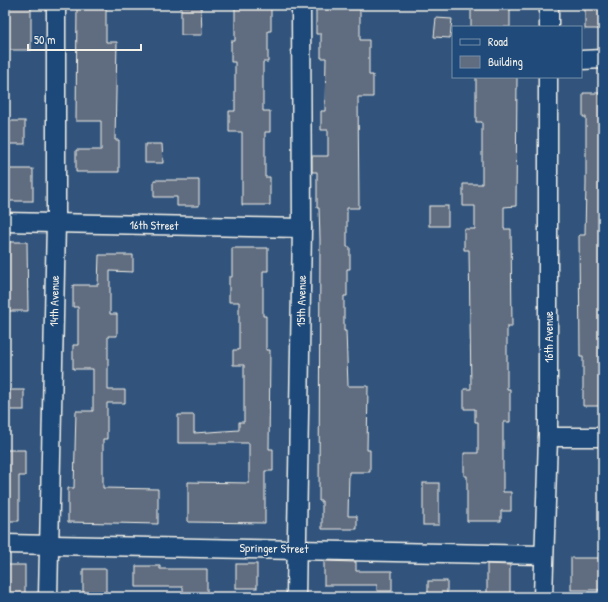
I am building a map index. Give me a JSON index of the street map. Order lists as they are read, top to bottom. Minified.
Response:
{"streets":{"street":["16th Street","14th Avenue","15th Avenue","16th Avenue","Springer Street"]},"crossings":[["16th Street","14th Avenue"],["16th Street","15th Avenue"],["14th Avenue","Springer Street"],["15th Avenue","Springer Street"],["16th Avenue","Springer Street"]],"legend":["Road","Building"],"scale_bar":"50 m"}
